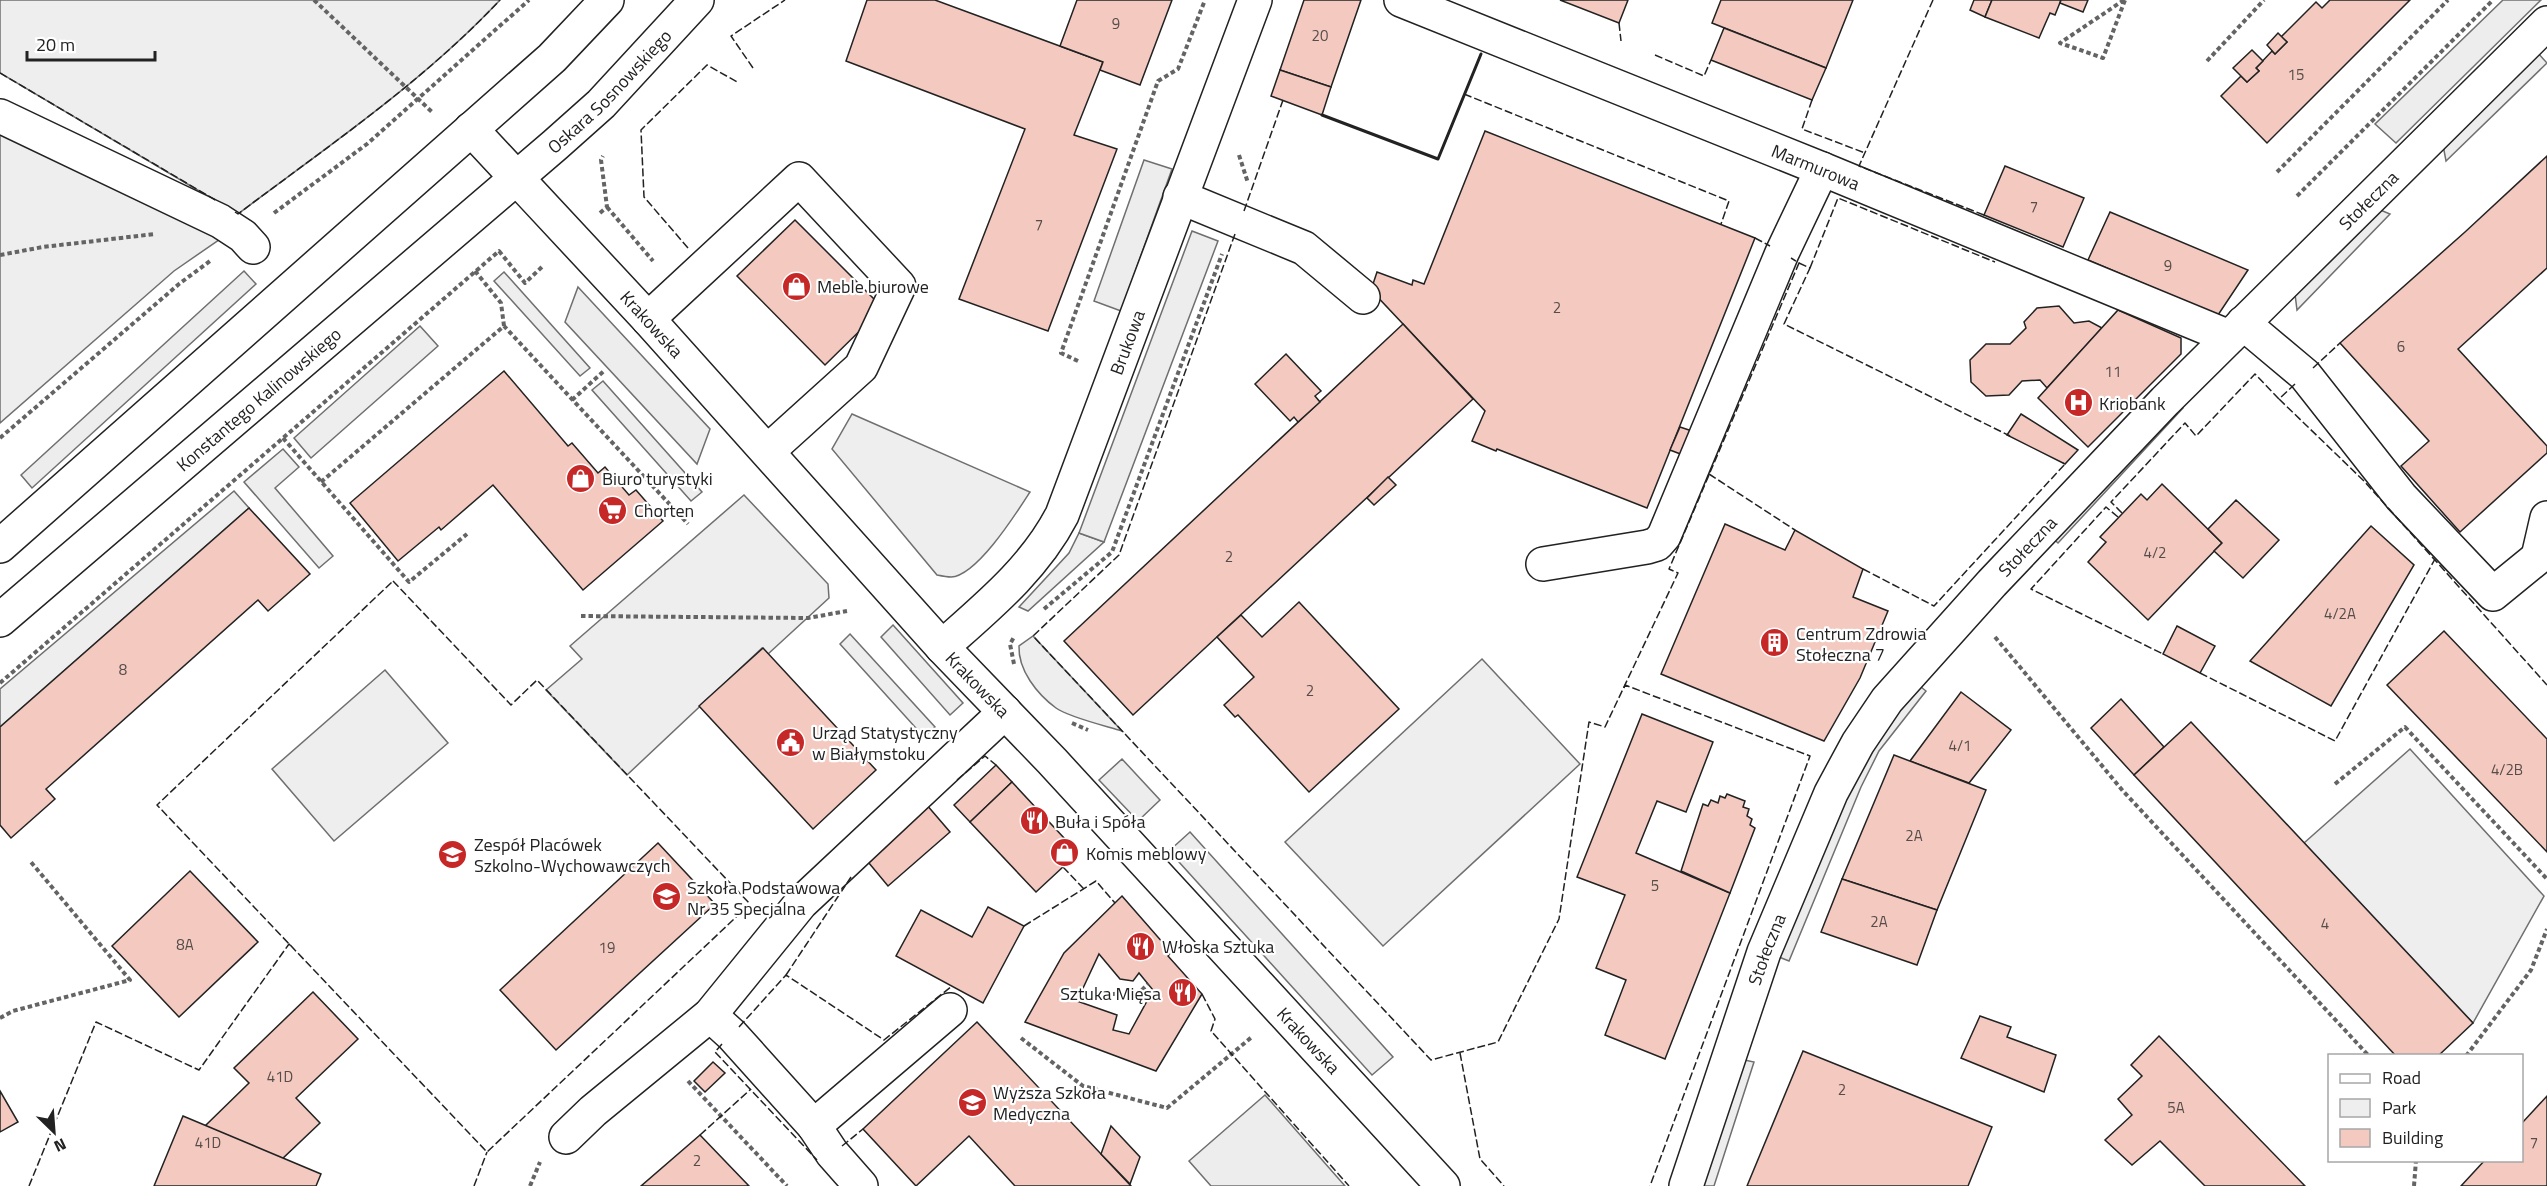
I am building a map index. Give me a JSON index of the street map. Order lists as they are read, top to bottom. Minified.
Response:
{"streets":{"street":["Oskara Sosnowskiego","Marmurowa","Stołeczna","Krakowska","Brukowa","Konstantego Kalinowskiego"]},"crossings":[["Oskara Sosnowskiego","Krakowska"],["Oskara Sosnowskiego","Konstantego Kalinowskiego"],["Marmurowa","Stołeczna"],["Krakowska","Brukowa"],["Krakowska","Konstantego Kalinowskiego"]],"places":{"shop":["Meble biurowe","Biuro turystyki","Komis meblowy"],"hospital":["Kriobank"],"supermarket":["Chorten"],"building":["Centrum Zdrowia Stołeczna 7"],"public building":["Urząd Statystyczny w Białymstoku"],"restaurant":["Buła i Spóła","Włoska Sztuka","Sztuka Mięsa"],"school or university":["Zespół Placówek Szkolno-Wychowawczych","Szkoła Podstawowa Nr 35 Specjalna","Wyższa Szkoła Medyczna"]},"house_numbers":["9","20","15","7","7","9","2","6","11","4/2","2","4/2A","8","2","4/1","4/2B","2A","5","2A","4","8A","19","41D","2","5A","41D","7","2"],"legend":["Road","Park","Building"],"scale_bar":"20 m","north":"bottom right"}
